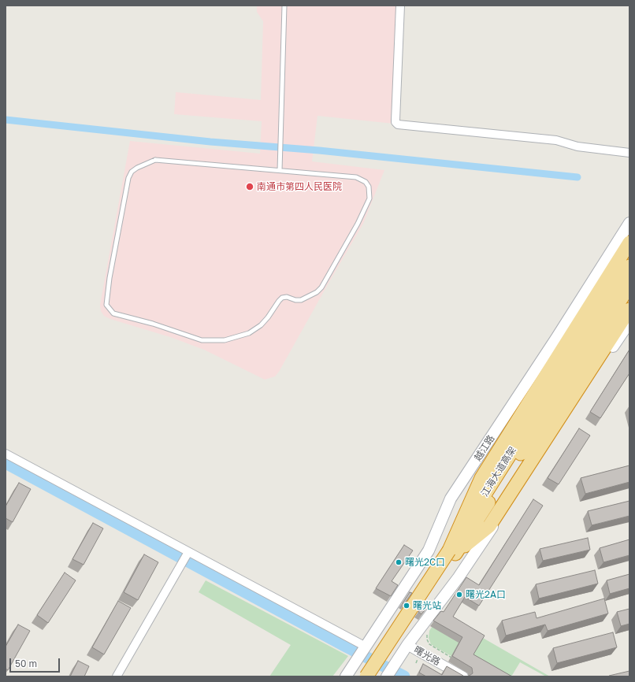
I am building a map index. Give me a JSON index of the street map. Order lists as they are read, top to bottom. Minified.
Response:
{"streets":{"highway":["江海大道高架"],"main road":["越江路"],"street":["曙光路"]},"places":["南通市第四人民医院","曙光2C口","曙光2A口","曙光站"],"scale_bar":"50 m"}
